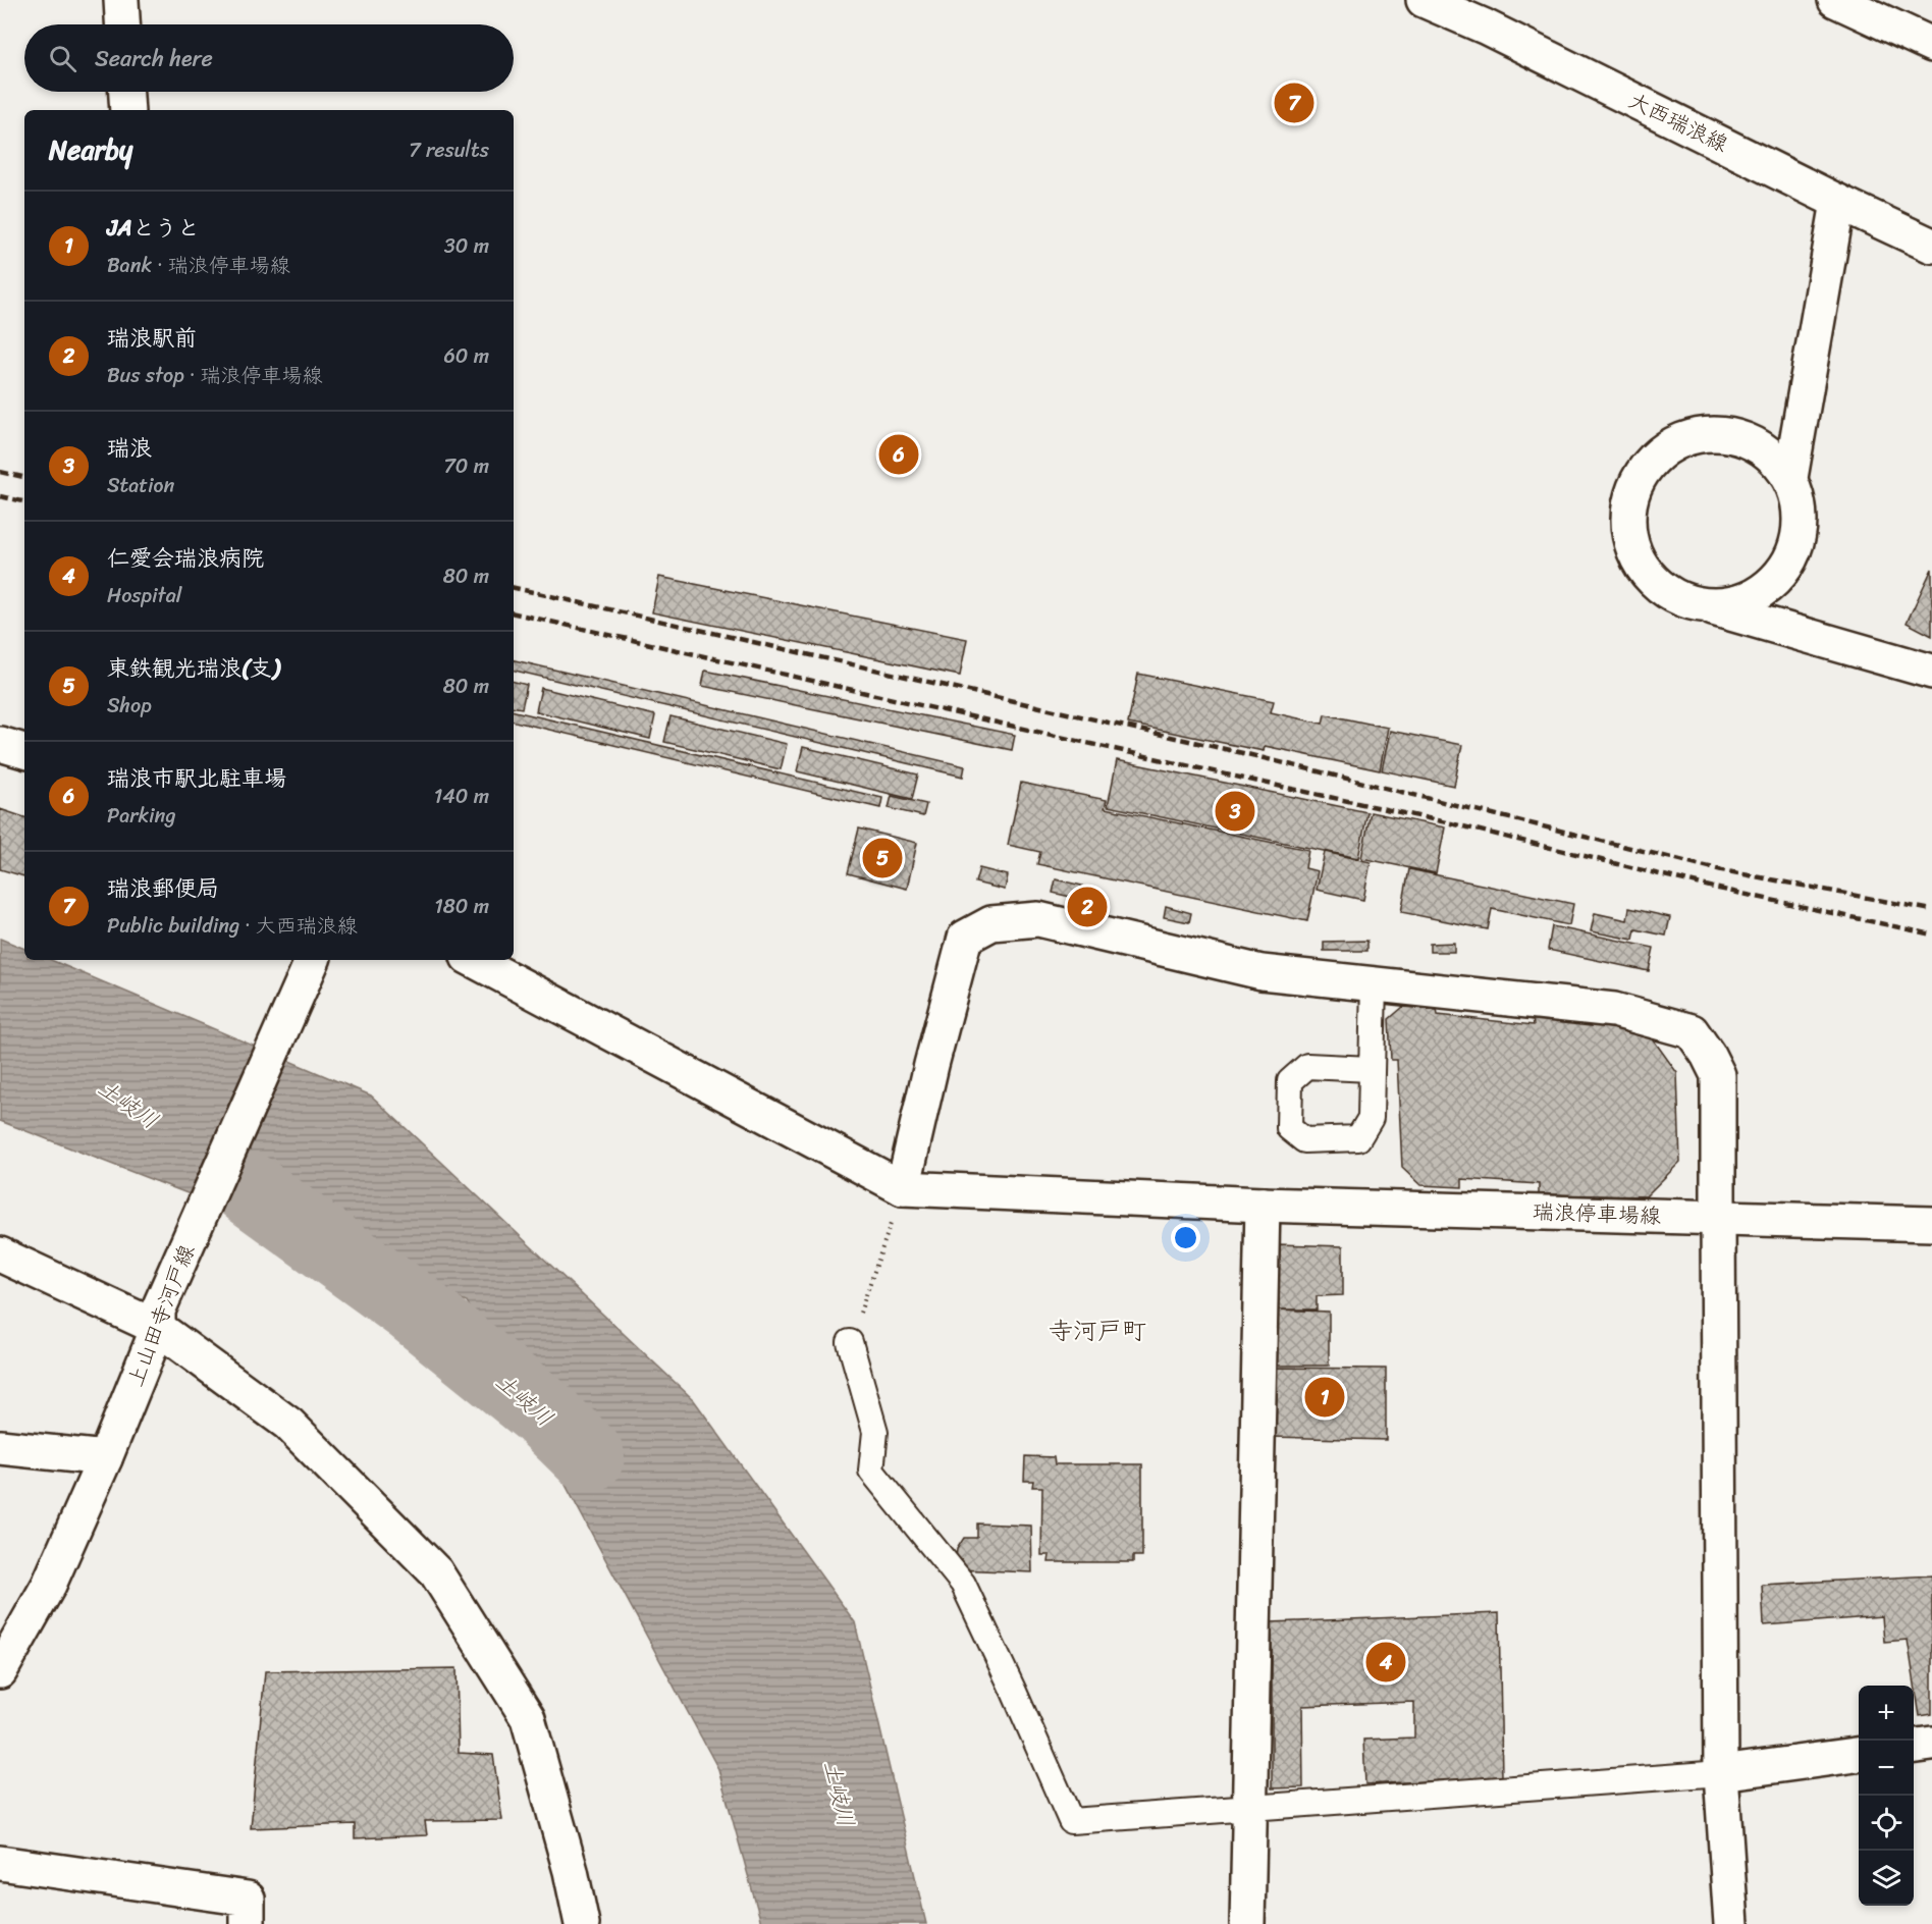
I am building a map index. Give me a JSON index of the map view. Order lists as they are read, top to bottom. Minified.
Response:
{"streets":{"street":["大西瑞浪線","瑞浪停車場線","上山田寺河戸線"]},"districts":["寺河戸町"],"water":["土岐川"],"page":{"search":"Search here","pins":["7","6","3","5","2","1","4"],"heading":["Nearby","7 results"],"list":[{"mark":"1","name":"JAとうと","note":"Bank · 瑞浪停車場線","value":"30 m"},{"mark":"2","name":"瑞浪駅前","note":"Bus stop · 瑞浪停車場線","value":"60 m"},{"mark":"3","name":"瑞浪","note":"Station","value":"70 m"},{"mark":"4","name":"仁愛会瑞浪病院","note":"Hospital","value":"80 m"},{"mark":"5","name":"東鉄観光瑞浪(支)","note":"Shop","value":"80 m"},{"mark":"6","name":"瑞浪市駅北駐車場","note":"Parking","value":"140 m"},{"mark":"7","name":"瑞浪郵便局","note":"Public building · 大西瑞浪線","value":"180 m"}],"map_buttons":["+","−"]}}
